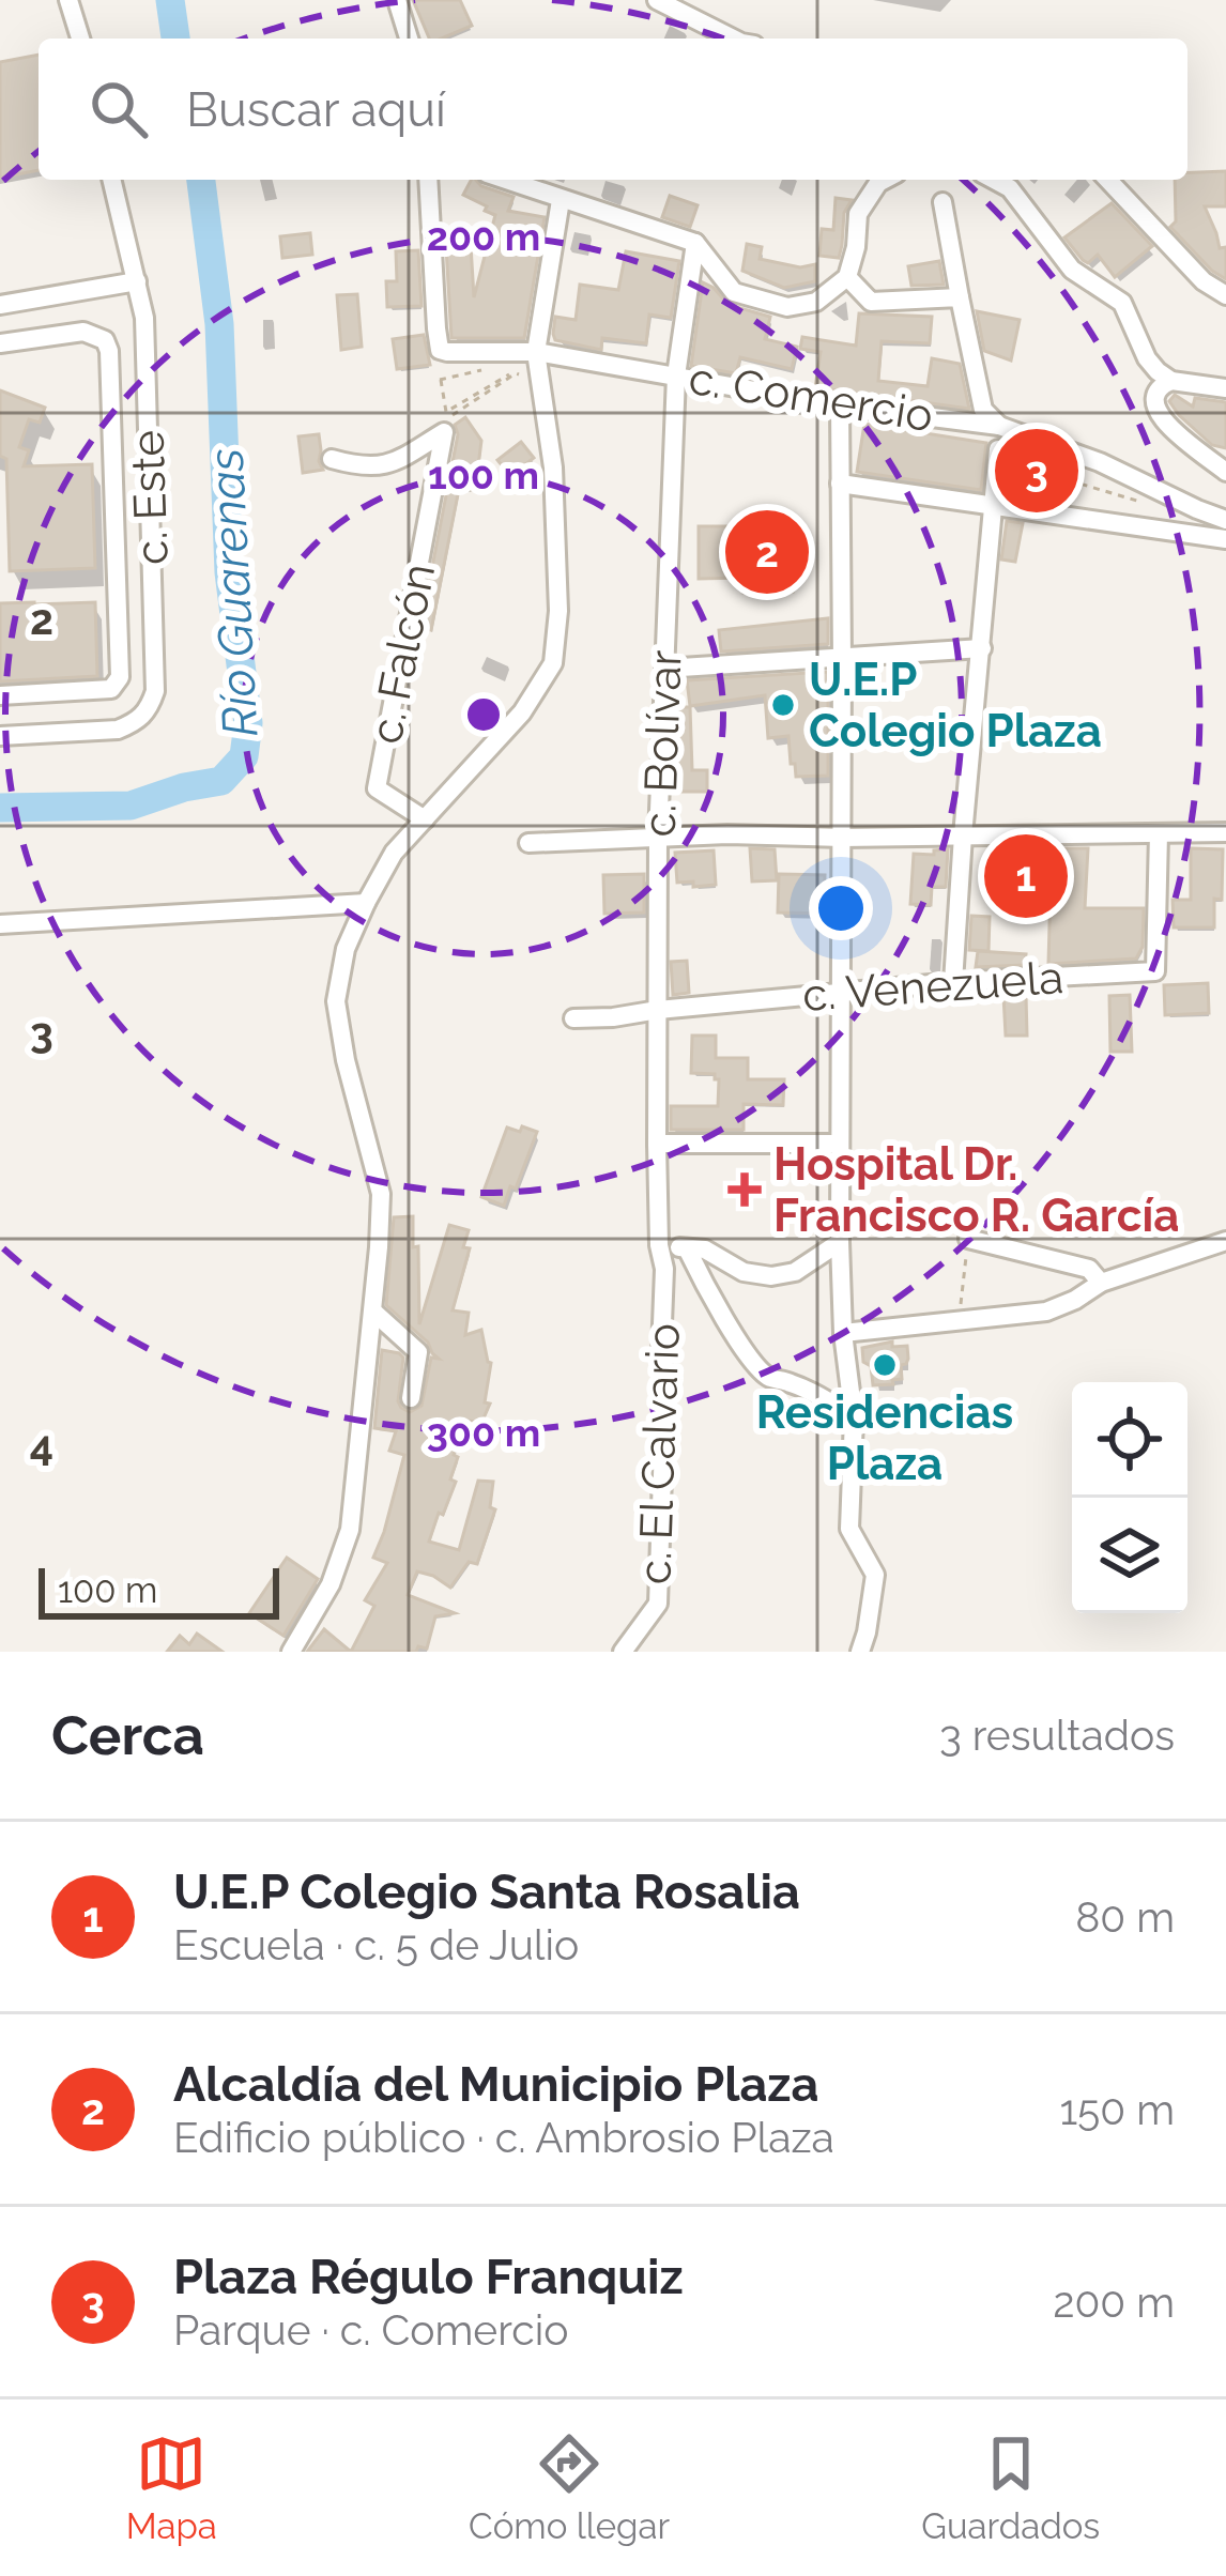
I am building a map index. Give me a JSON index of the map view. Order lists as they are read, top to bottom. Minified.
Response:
{"streets":{"street":["c. Comercio","c. Este","c. Falcón","c. Bolívar","c. Venezuela","c. El Calvario"]},"crossings":[["c. Comercio","c. Bolívar"],["c. Bolívar","c. Venezuela"],["c. Bolívar","c. El Calvario"]],"water":["Río Guarenas"],"places":{"other":["U.E.P Colegio Plaza","Residencias Plaza"],"health":["Hospital Dr. Francisco R. García"]},"scale_bar":"100 m","page":{"search":"Buscar aquí","pins":["3","2","1"],"scale":"100 m","heading":["Cerca","3 resultados"],"list":[{"mark":"1","name":"U.E.P Colegio Santa Rosalia","note":"Escuela · c. 5 de Julio","value":"80 m"},{"mark":"2","name":"Alcaldía del Municipio Plaza","note":"Edificio público · c. Ambrosio Plaza","value":"150 m"},{"mark":"3","name":"Plaza Régulo Franquiz","note":"Parque · c. Comercio","value":"200 m"}],"nav":["Mapa","Cómo llegar","Guardados"]},"grid":{"rows":["2","3","4"]},"rings":["200 m","100 m","300 m"]}
